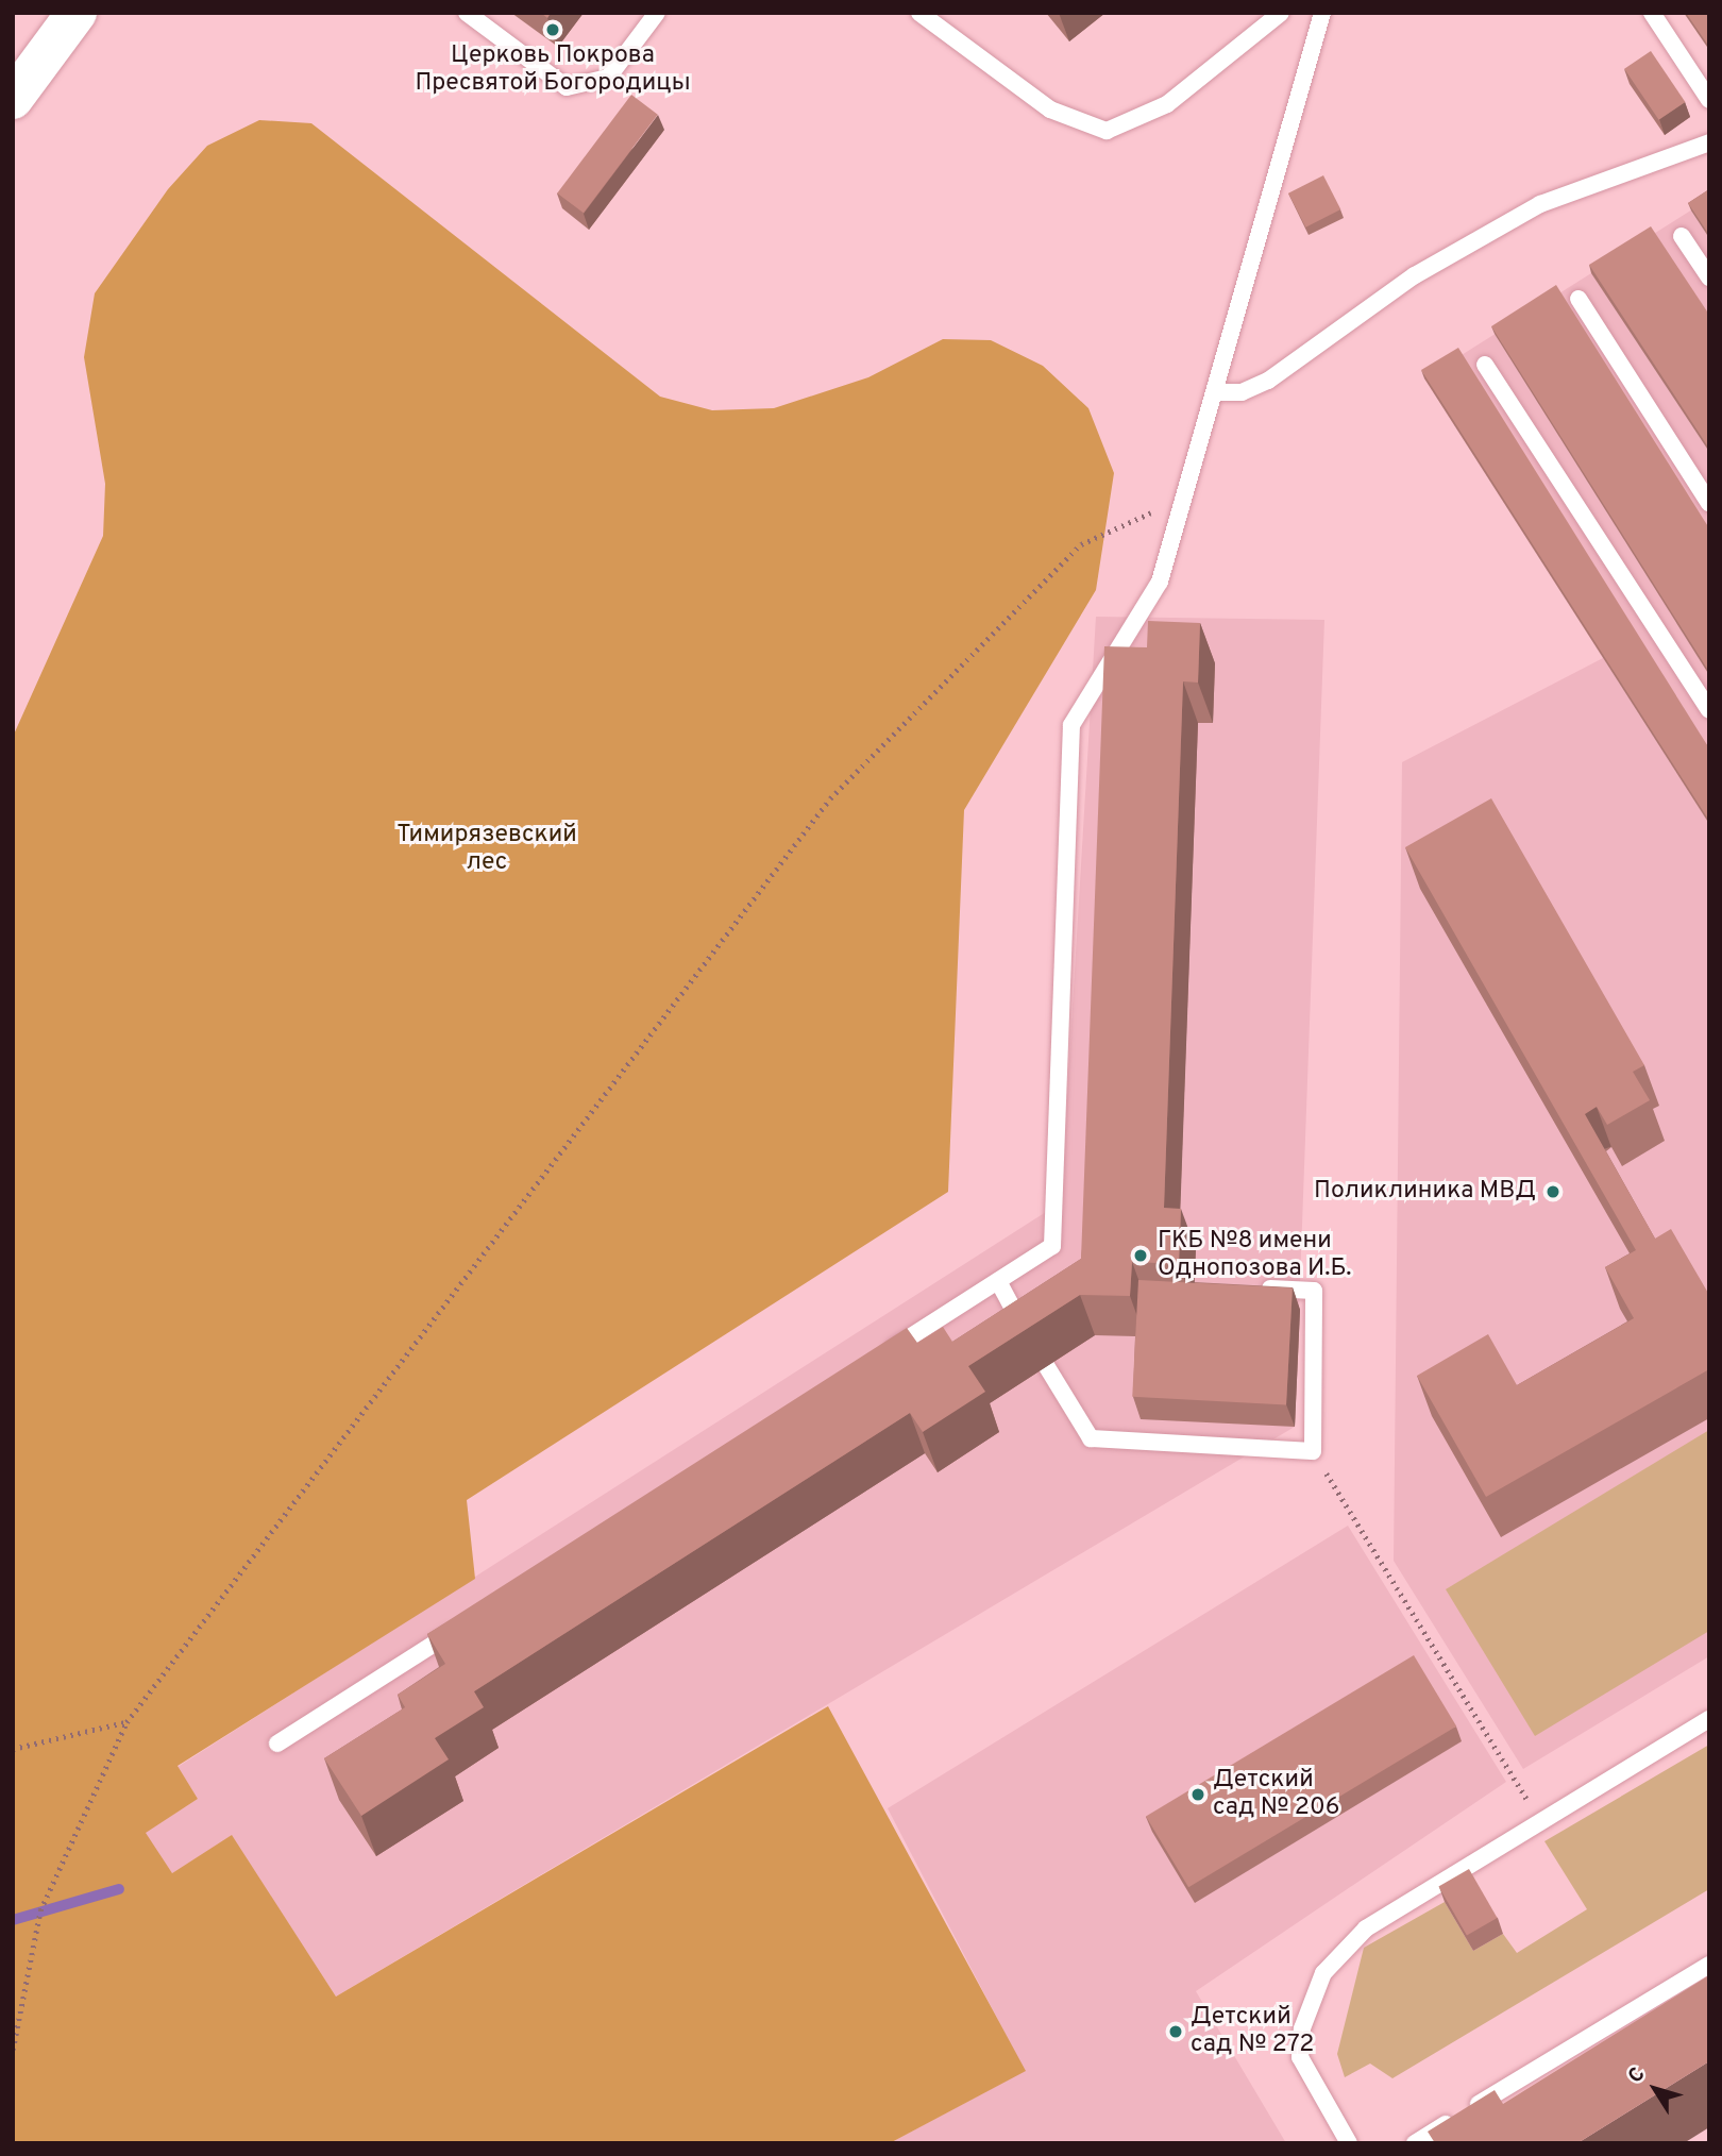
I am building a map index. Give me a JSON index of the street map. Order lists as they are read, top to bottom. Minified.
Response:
{"parks":["Тимирязевский лес"],"places":["Церковь Покрова Пресвятой Богородицы","Поликлиника МВД","ГКБ №8 имени Однопозова И.Б.","Детский сад № 206","Детский сад № 272"],"north":"top left"}
